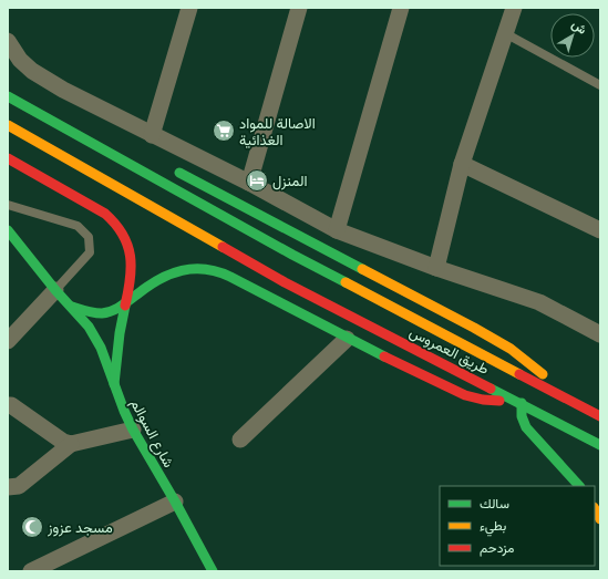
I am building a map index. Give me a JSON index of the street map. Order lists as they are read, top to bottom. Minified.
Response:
{"streets":{"main road":["طريق العمروس","شارع السوالم"]},"places":{"supermarket":["الاصالة للمواد الغذائية"],"hotel":["المنزل"],"mosque":["مسجد عزوز"]},"legend":["سالك","بطيء","مزدحم"],"north":"top right"}
